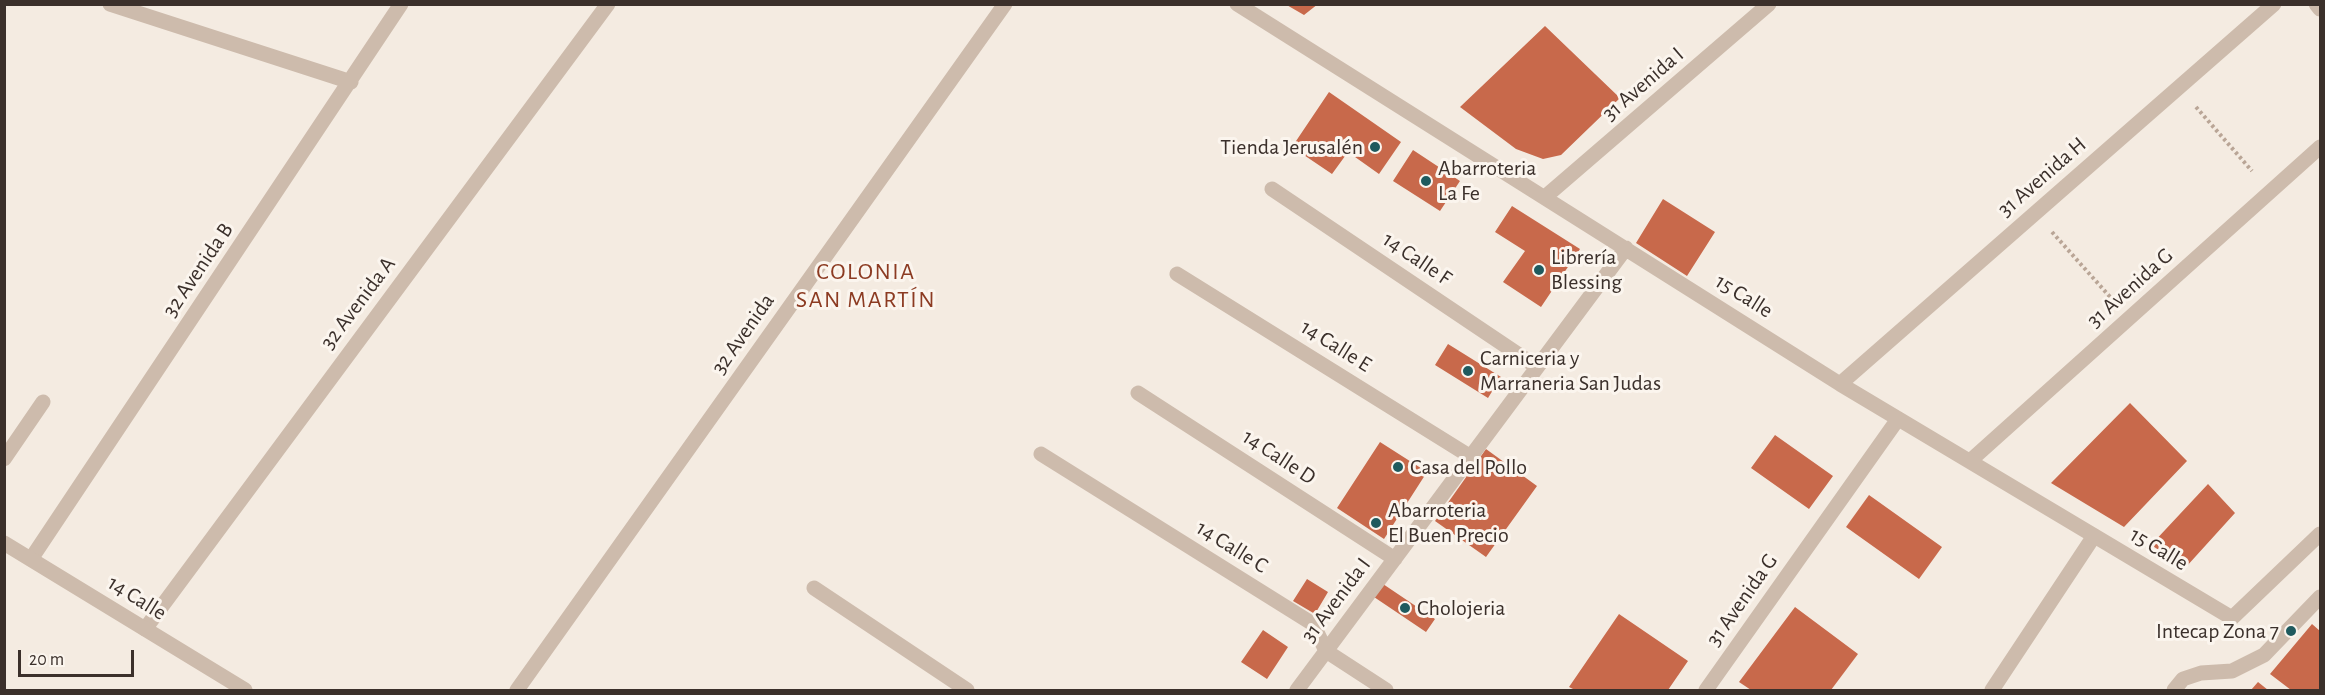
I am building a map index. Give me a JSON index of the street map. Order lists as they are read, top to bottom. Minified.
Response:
{"streets":{"street":["31 Avenida I","31 Avenida H","14 Calle F","32 Avenida B","31 Avenida G","15 Calle","32 Avenida A","32 Avenida","14 Calle E","14 Calle D","14 Calle C","14 Calle"]},"crossings":[["31 Avenida I","14 Calle F"],["31 Avenida I","15 Calle"],["31 Avenida I","14 Calle E"],["31 Avenida I","14 Calle D"],["31 Avenida I","14 Calle C"],["31 Avenida H","15 Calle"],["32 Avenida B","14 Calle"],["31 Avenida G","15 Calle"],["32 Avenida A","14 Calle"]],"districts":["COLONIA SAN MARTÍN"],"places":["Tienda Jerusalén","Abarroteria La Fe","Librería Blessing","Carniceria y Marraneria San Judas","Casa del Pollo","Abarroteria El Buen Precio","Cholojeria","Intecap Zona 7"],"scale_bar":"20 m"}
